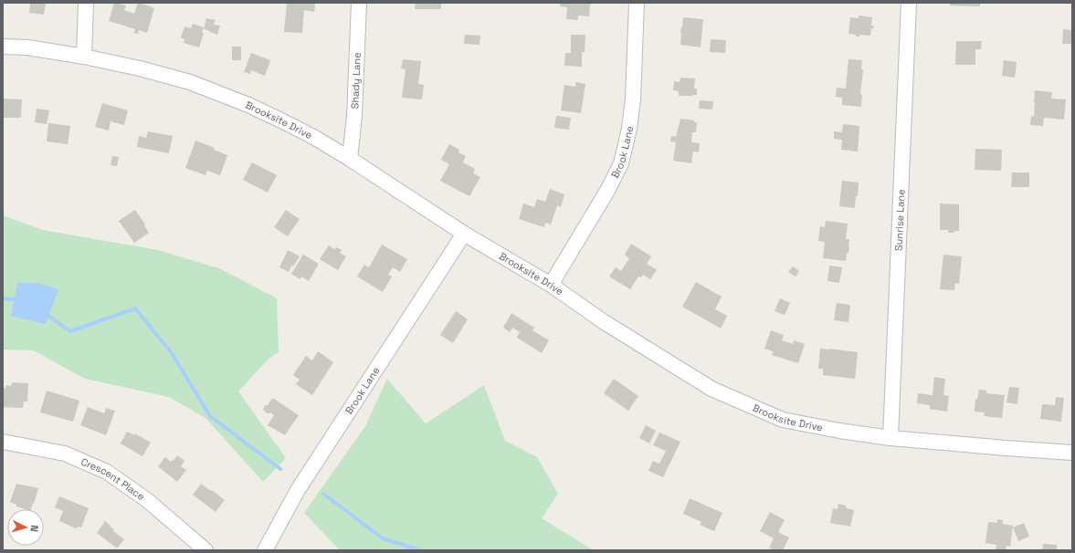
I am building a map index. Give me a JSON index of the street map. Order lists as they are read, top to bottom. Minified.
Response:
{"streets":{"street":["Shady Lane","Brooksite Drive","Brook Lane","Sunrise Lane","Crescent Place"]},"crossings":[["Shady Lane","Brooksite Drive"],["Brooksite Drive","Brook Lane"],["Brooksite Drive","Sunrise Lane"]],"north":"right"}
